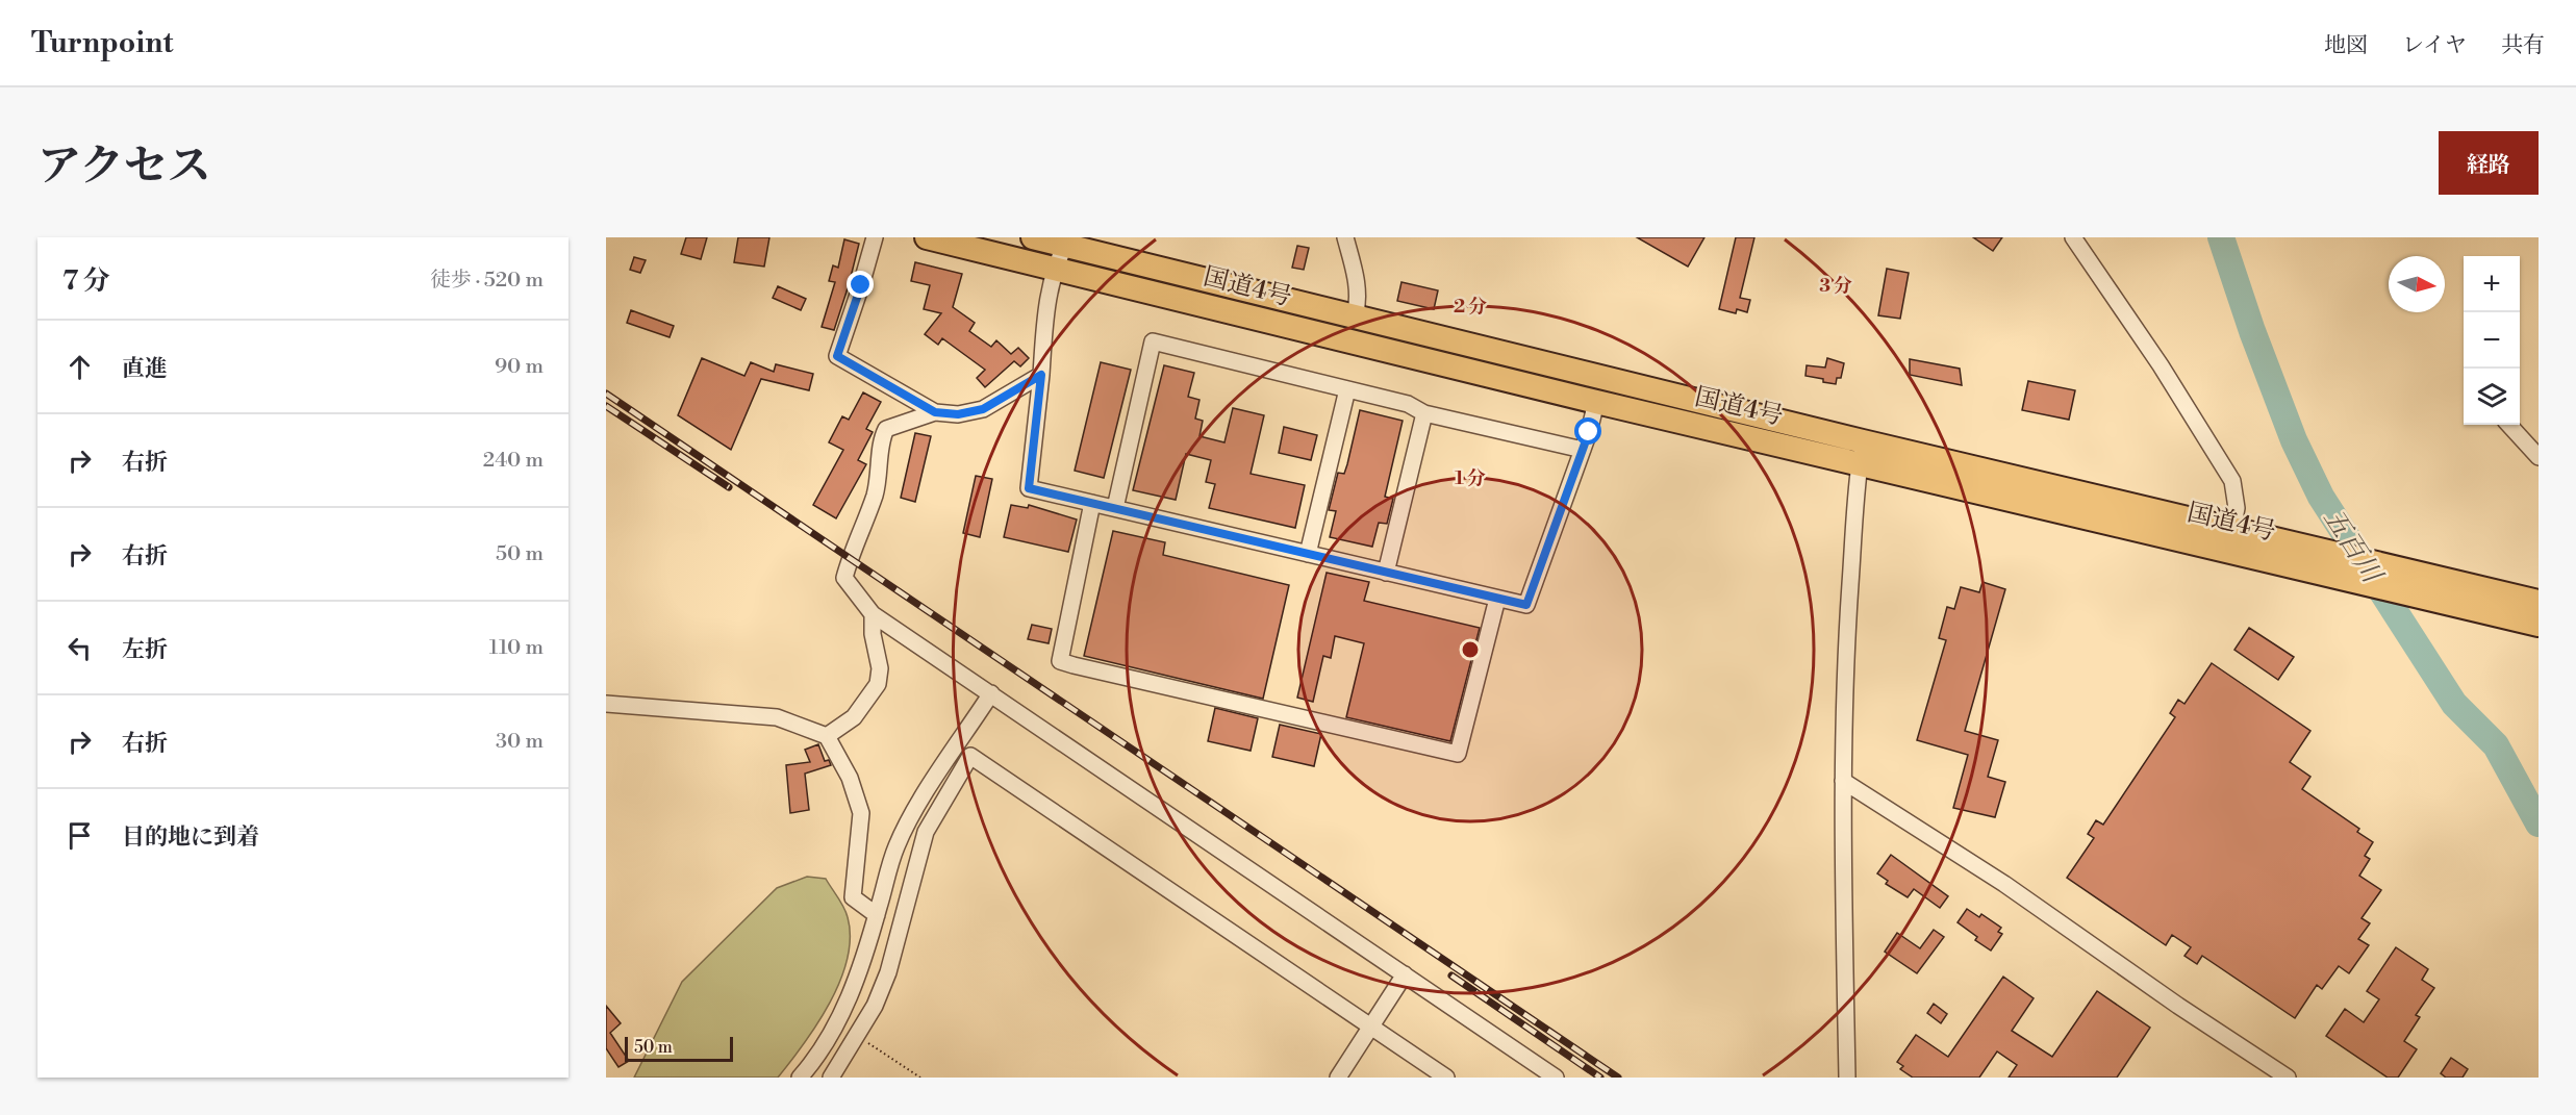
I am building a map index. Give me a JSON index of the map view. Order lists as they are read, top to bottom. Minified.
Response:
{"streets":{"highway":["国道4号"]},"water":["五百川"],"scale_bar":"50 m","north":"right","page":{"header":"Turnpoint","nav":["地図","レイヤ","共有"],"title":"アクセス","buttons":"経路","heading":["7 分","徒歩 · 520 m"],"map_buttons":["+","−"],"list":[["直進","90 m"],["右折","240 m"],["右折","50 m"],["左折","110 m"],["右折","30 m"],"目的地に到着"],"scale":"50 m"},"rings":["3 分","2 分","1 分"]}
